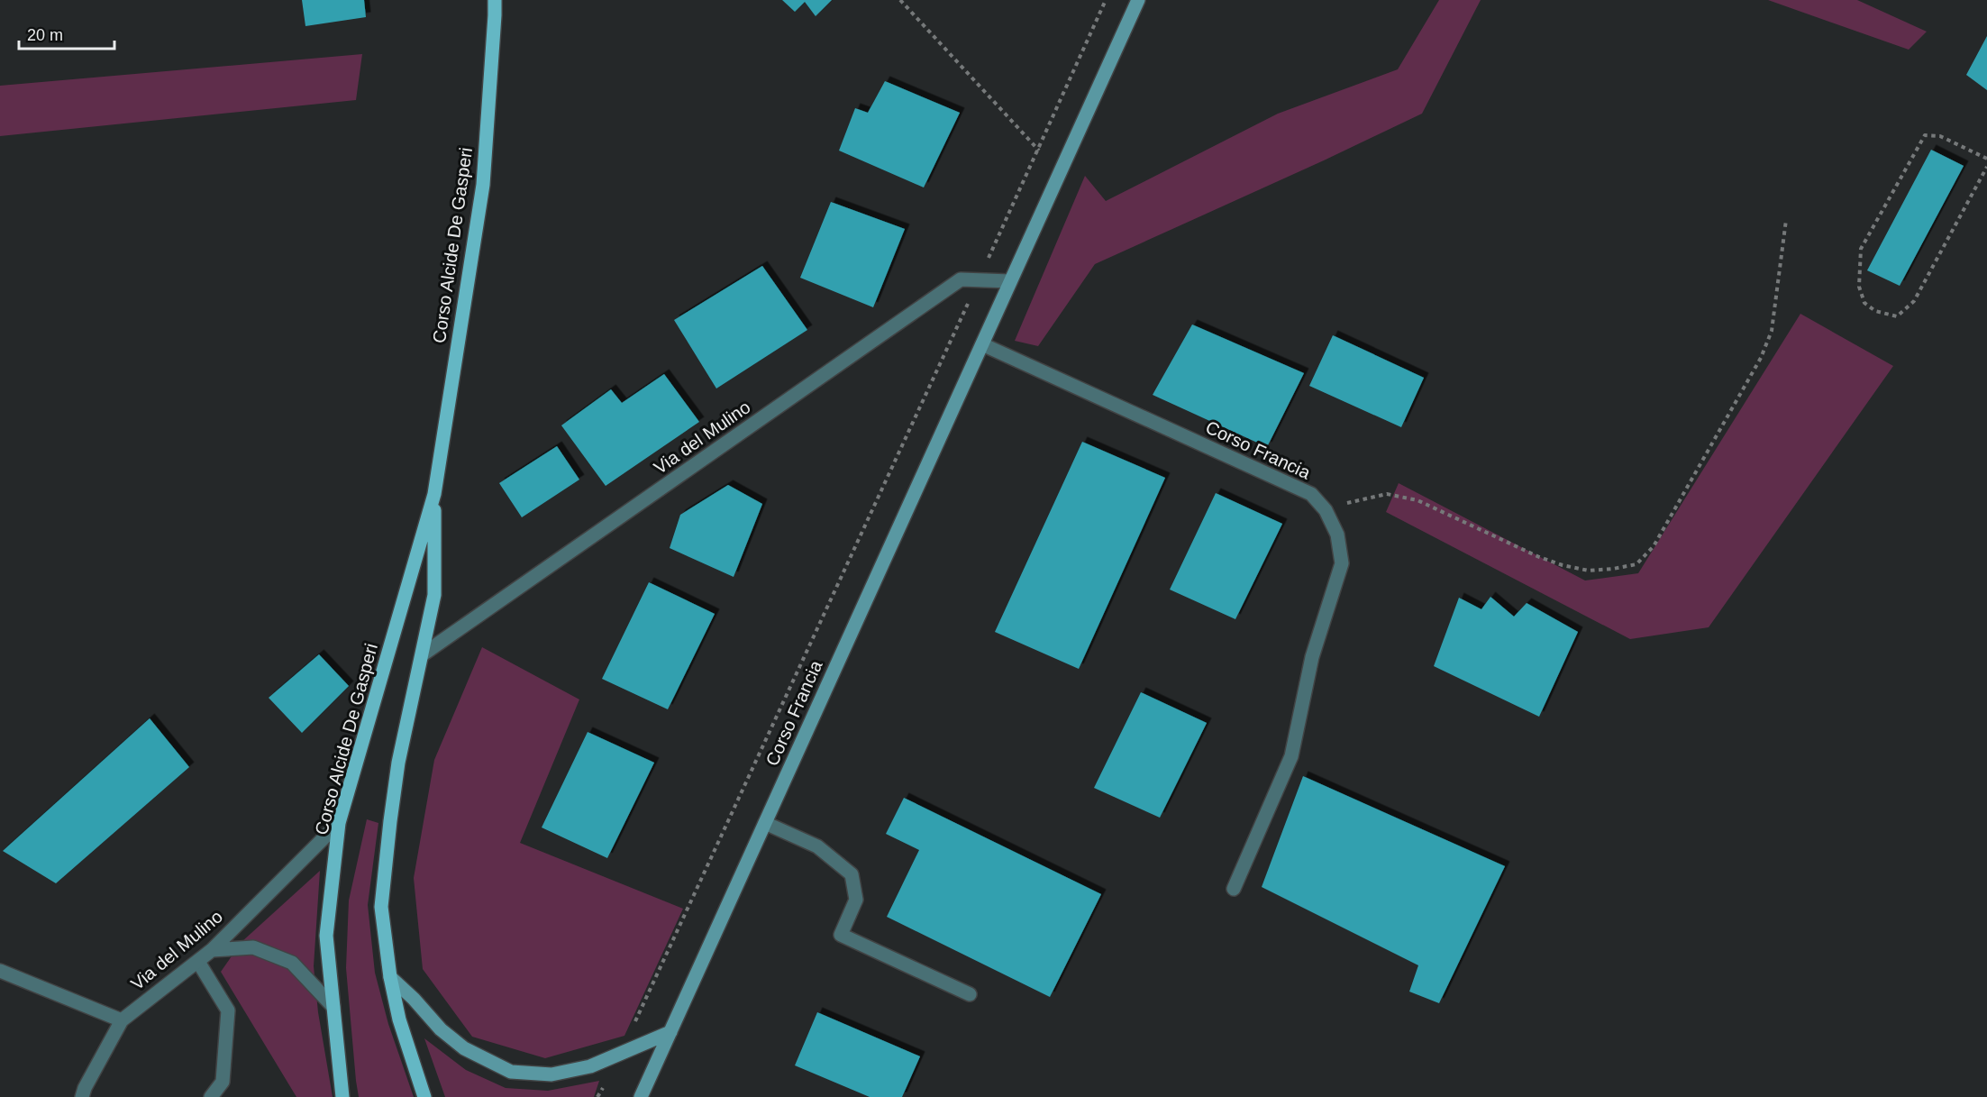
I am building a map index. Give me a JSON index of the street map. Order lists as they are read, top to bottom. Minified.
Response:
{"streets":{"main road":["Corso Alcide De Gasperi","Corso Francia"],"street":["Via del Mulino"]},"crossings":[["Corso Alcide De Gasperi","Via del Mulino"],["Via del Mulino","Corso Francia"]],"scale_bar":"20 m"}
